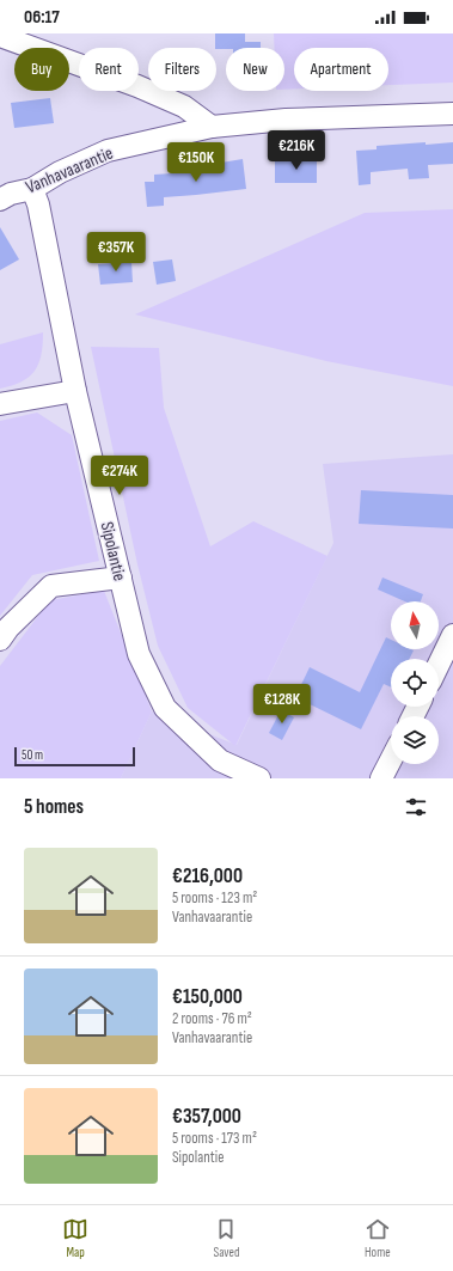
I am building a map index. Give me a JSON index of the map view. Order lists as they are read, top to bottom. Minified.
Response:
{"streets":{"street":["Vanhavaarantie","Sipolantie"]},"crossings":[["Vanhavaarantie","Sipolantie"]],"scale_bar":"50 m","north":"top","page":{"status":"06:17","chip":["Buy","Rent","Filters","New","Apartment"],"price":["€216K","€150K","€357K","€274K","€128K"],"scale":"50 m","heading":"5 homes","list":[{"name":"€216,000","note":"5 rooms · 123 m² · Vanhavaarantie"},{"name":"€150,000","note":"2 rooms · 76 m² · Vanhavaarantie"},{"name":"€357,000","note":"5 rooms · 173 m² · Sipolantie"}],"tabs":["Map","Saved","Home"]}}
